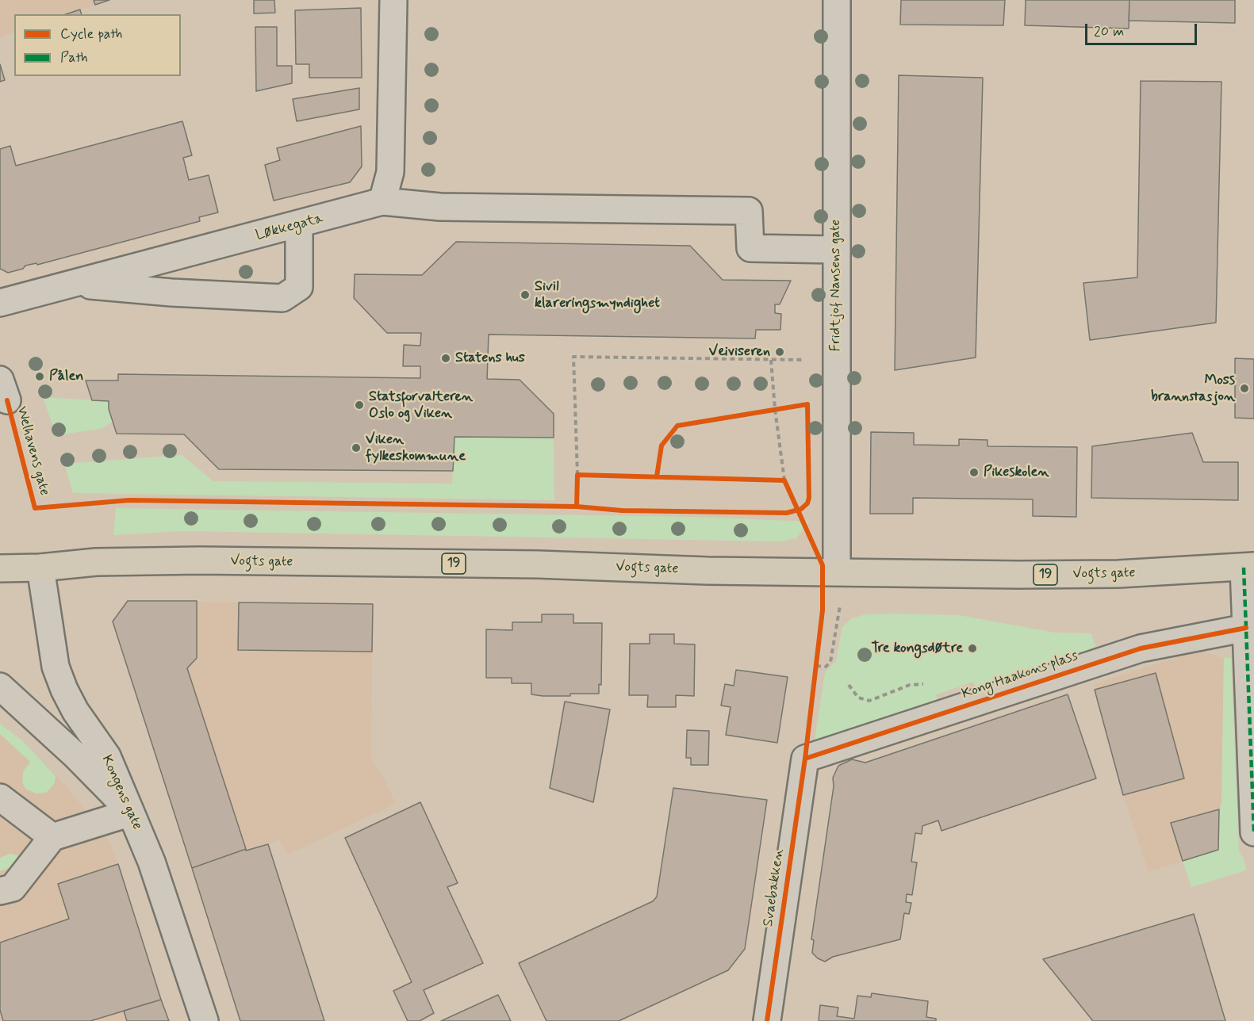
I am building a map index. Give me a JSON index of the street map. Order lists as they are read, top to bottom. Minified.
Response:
{"streets":{"highway":["Vogts gate","19"],"street":["Løkkegata","Fridtjof Nansens gate","Kong Haakons plass","Kongens gate","Svaebakken"],"cycle path":["Welhavens gate"]},"crossings":[["Fridtjof Nansens gate","Vogts gate"],["Vogts gate","Kongens gate"],["Kong Haakons plass","Svaebakken"]],"places":["Sivil klareringsmyndighet","Veiviseren","Statens hus","Pålen","Moss brannstasjon","Statsforvalteren Oslo og Viken","Viken fylkeskommune","Pikeskolen","Tre kongsdøtre"],"legend":["Cycle path","Path"],"scale_bar":"20 m"}
